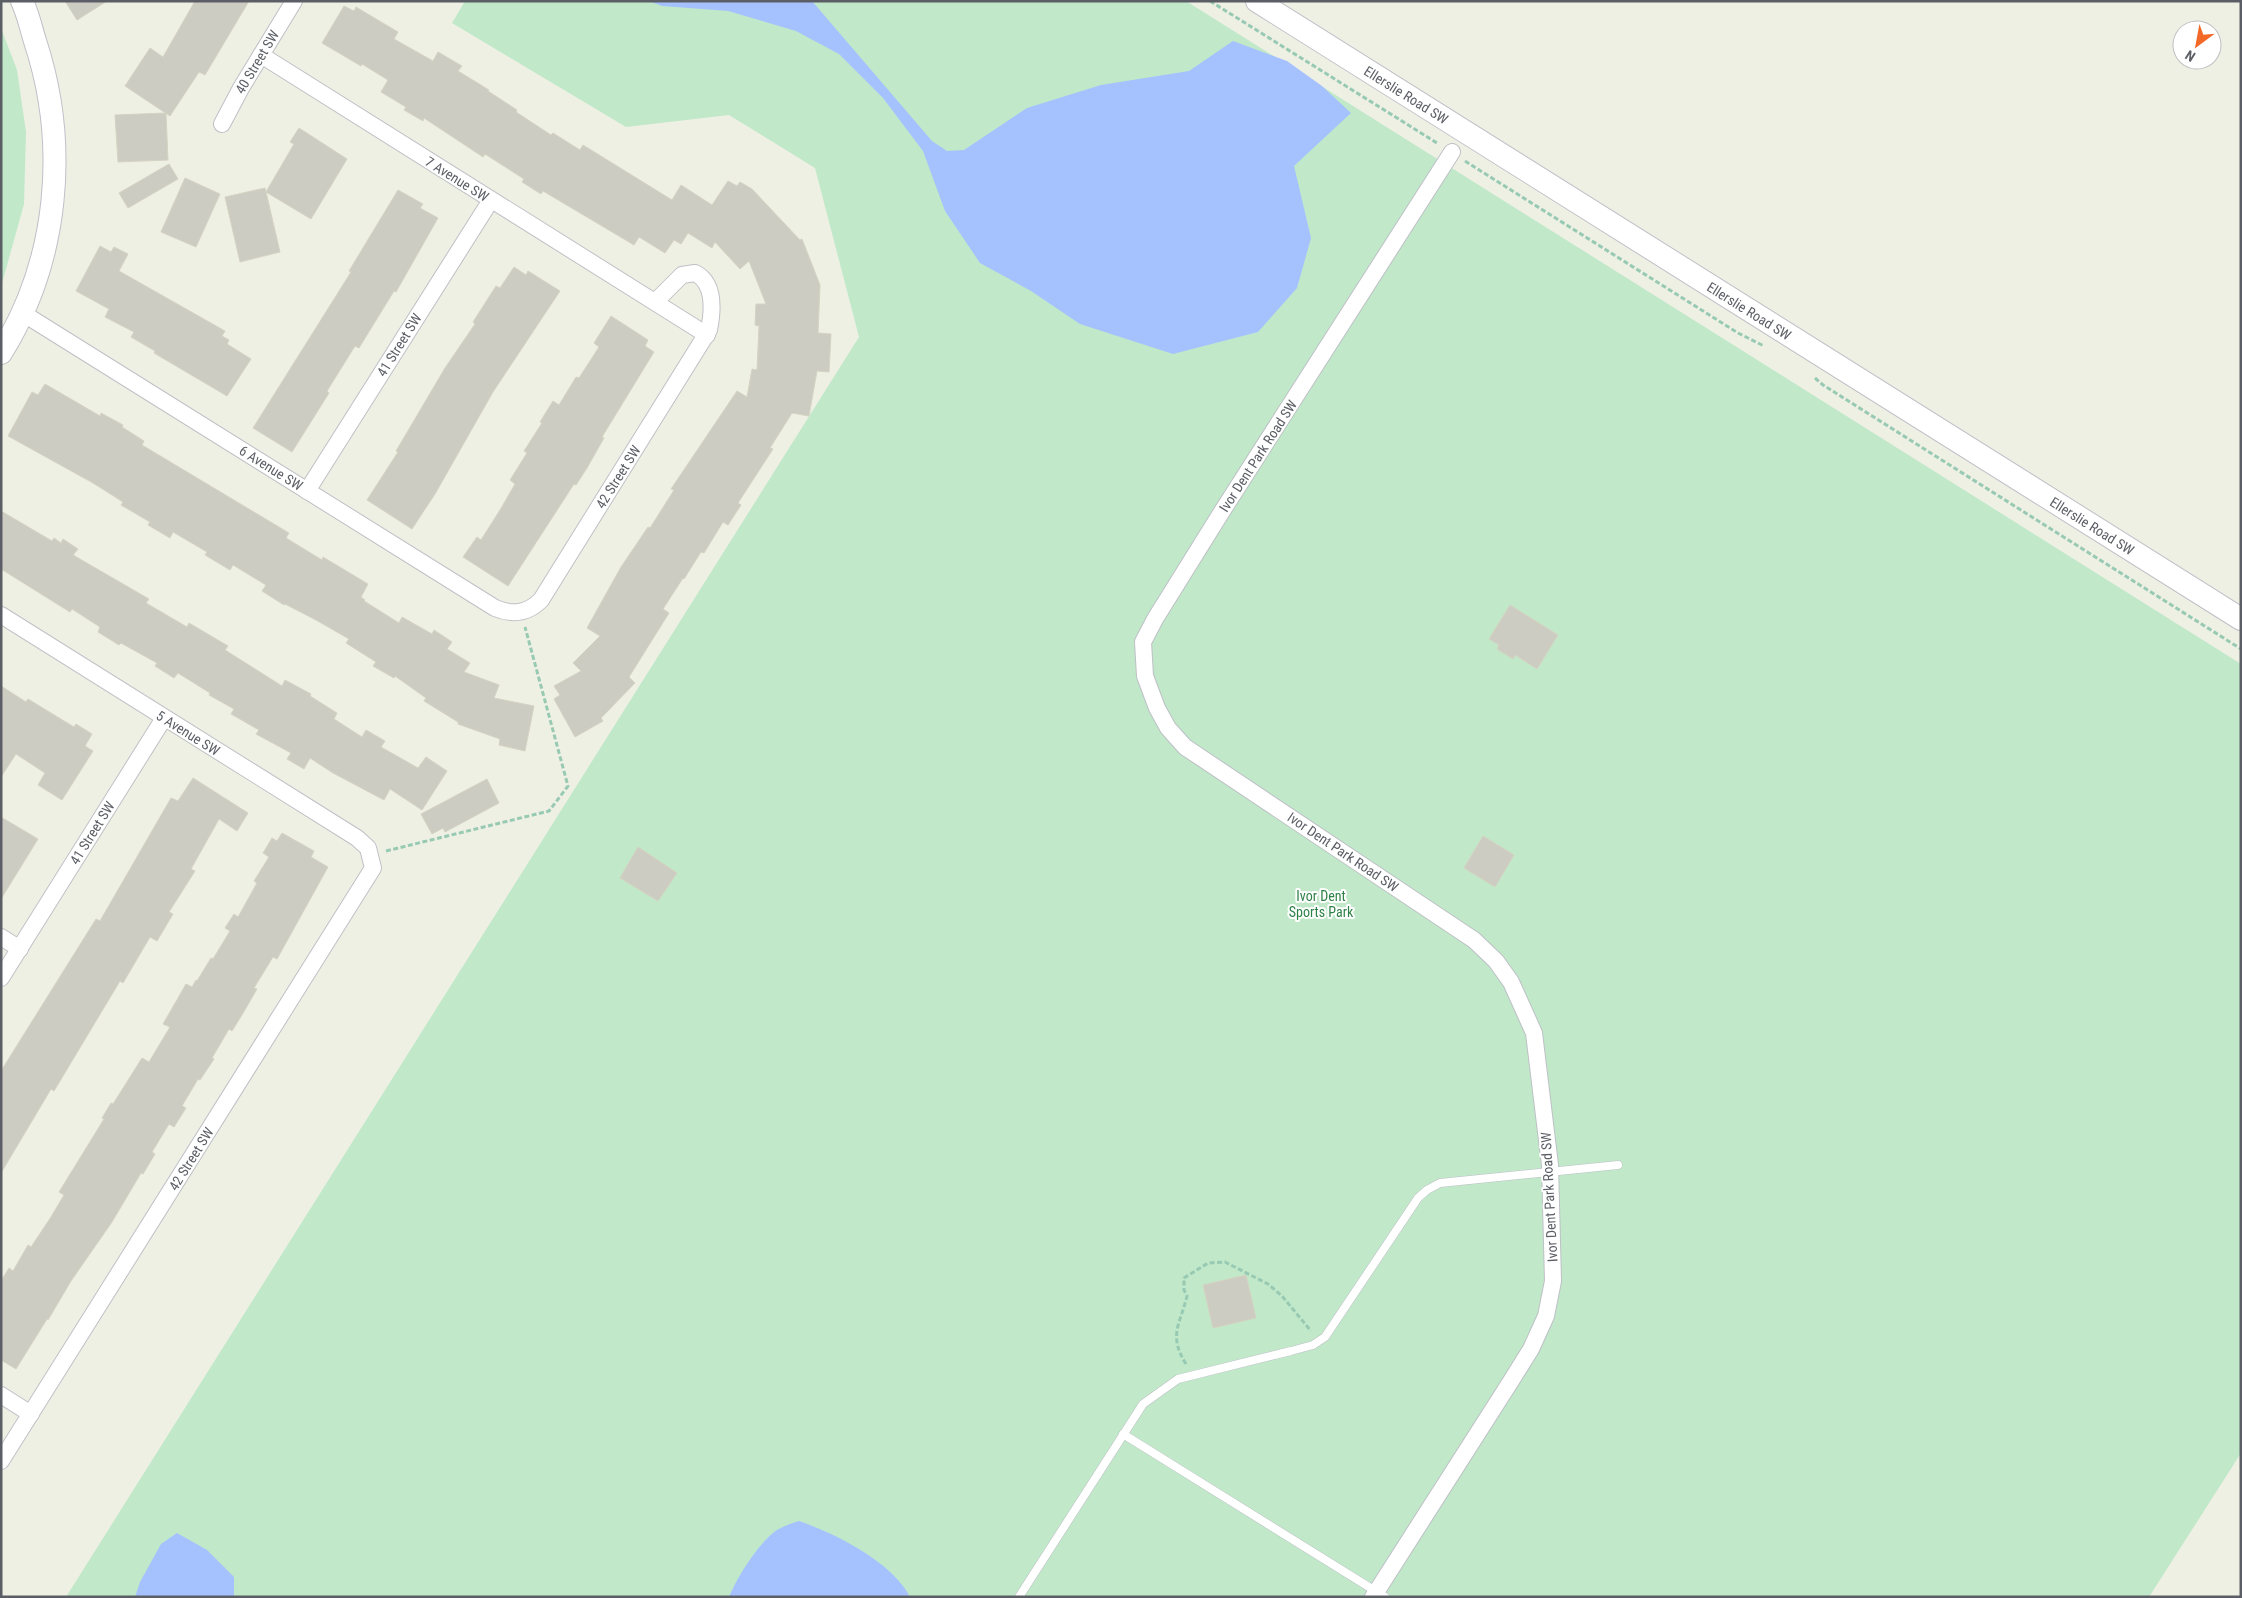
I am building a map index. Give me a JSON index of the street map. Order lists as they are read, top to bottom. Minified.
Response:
{"streets":{"main road":["Ellerslie Road SW"],"street":["40 Street SW","7 Avenue SW","41 Street SW","Ivor Dent Park Road SW","6 Avenue SW","42 Street SW","5 Avenue SW"]},"crossings":[["40 Street SW","7 Avenue SW"],["7 Avenue SW","41 Street SW"],["7 Avenue SW","42 Street SW"],["41 Street SW","6 Avenue SW"],["41 Street SW","5 Avenue SW"],["6 Avenue SW","42 Street SW"],["42 Street SW","5 Avenue SW"]],"parks":["Ivor Dent Sports Park"],"north":"bottom left"}
